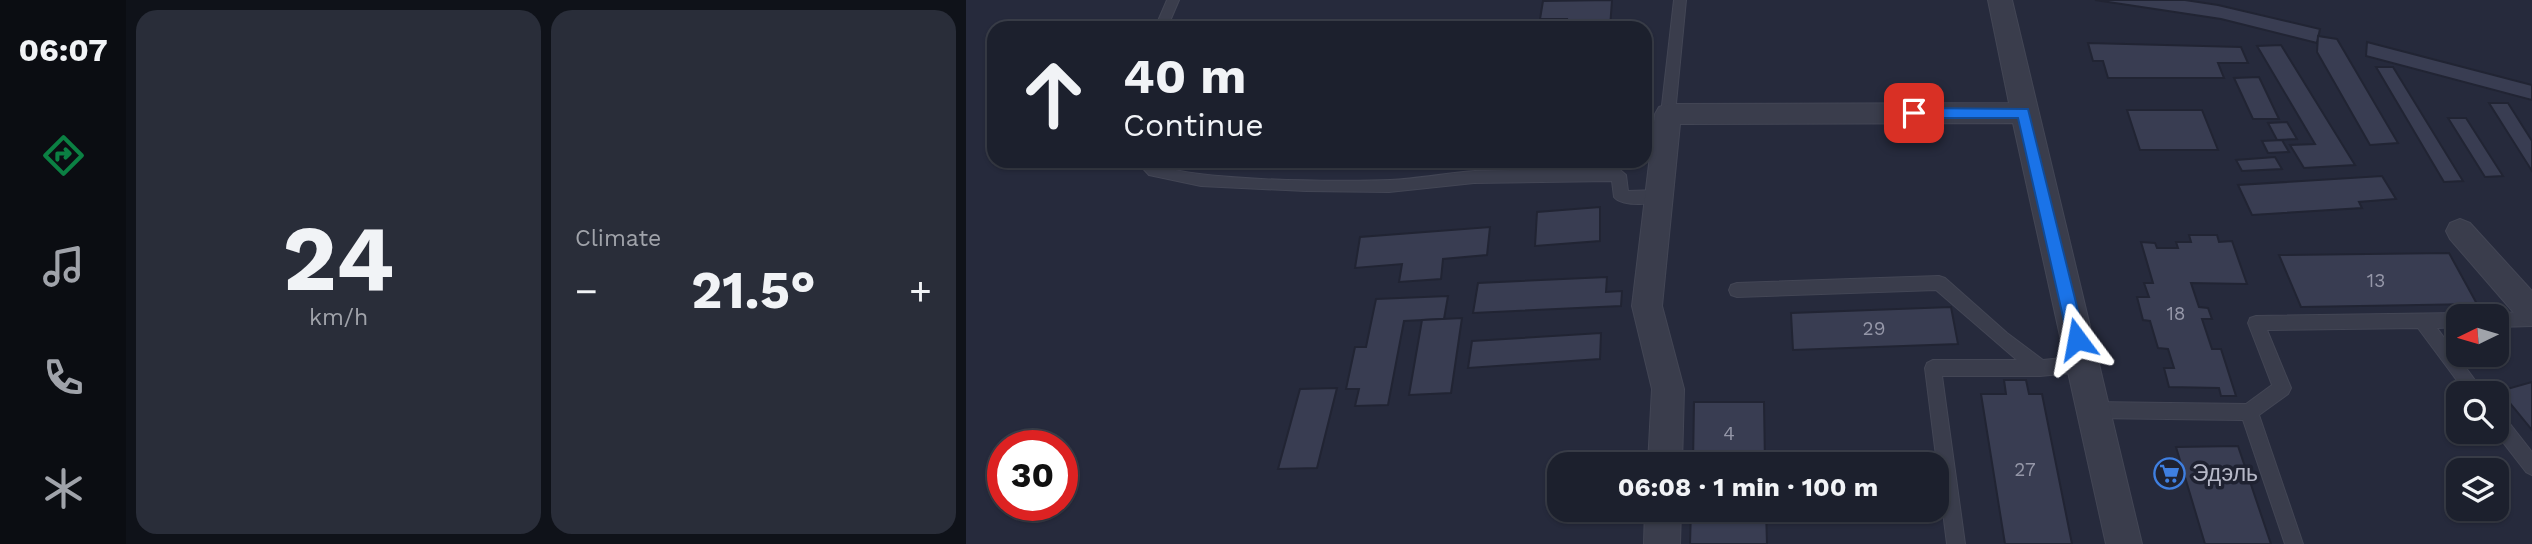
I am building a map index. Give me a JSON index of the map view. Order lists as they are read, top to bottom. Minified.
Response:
{"places":{"supermarket":["Эдэль"]},"house_numbers":["13","18","29","4","27"],"north":"left","page":{"tabs":"06:07","tile":[["24","km/h"],"Climate"],"turn":["40 m","Continue"],"heat":["−","21.5°","+"],"limit":"30","trip":"06:08 · 1 min · 100 m"}}
